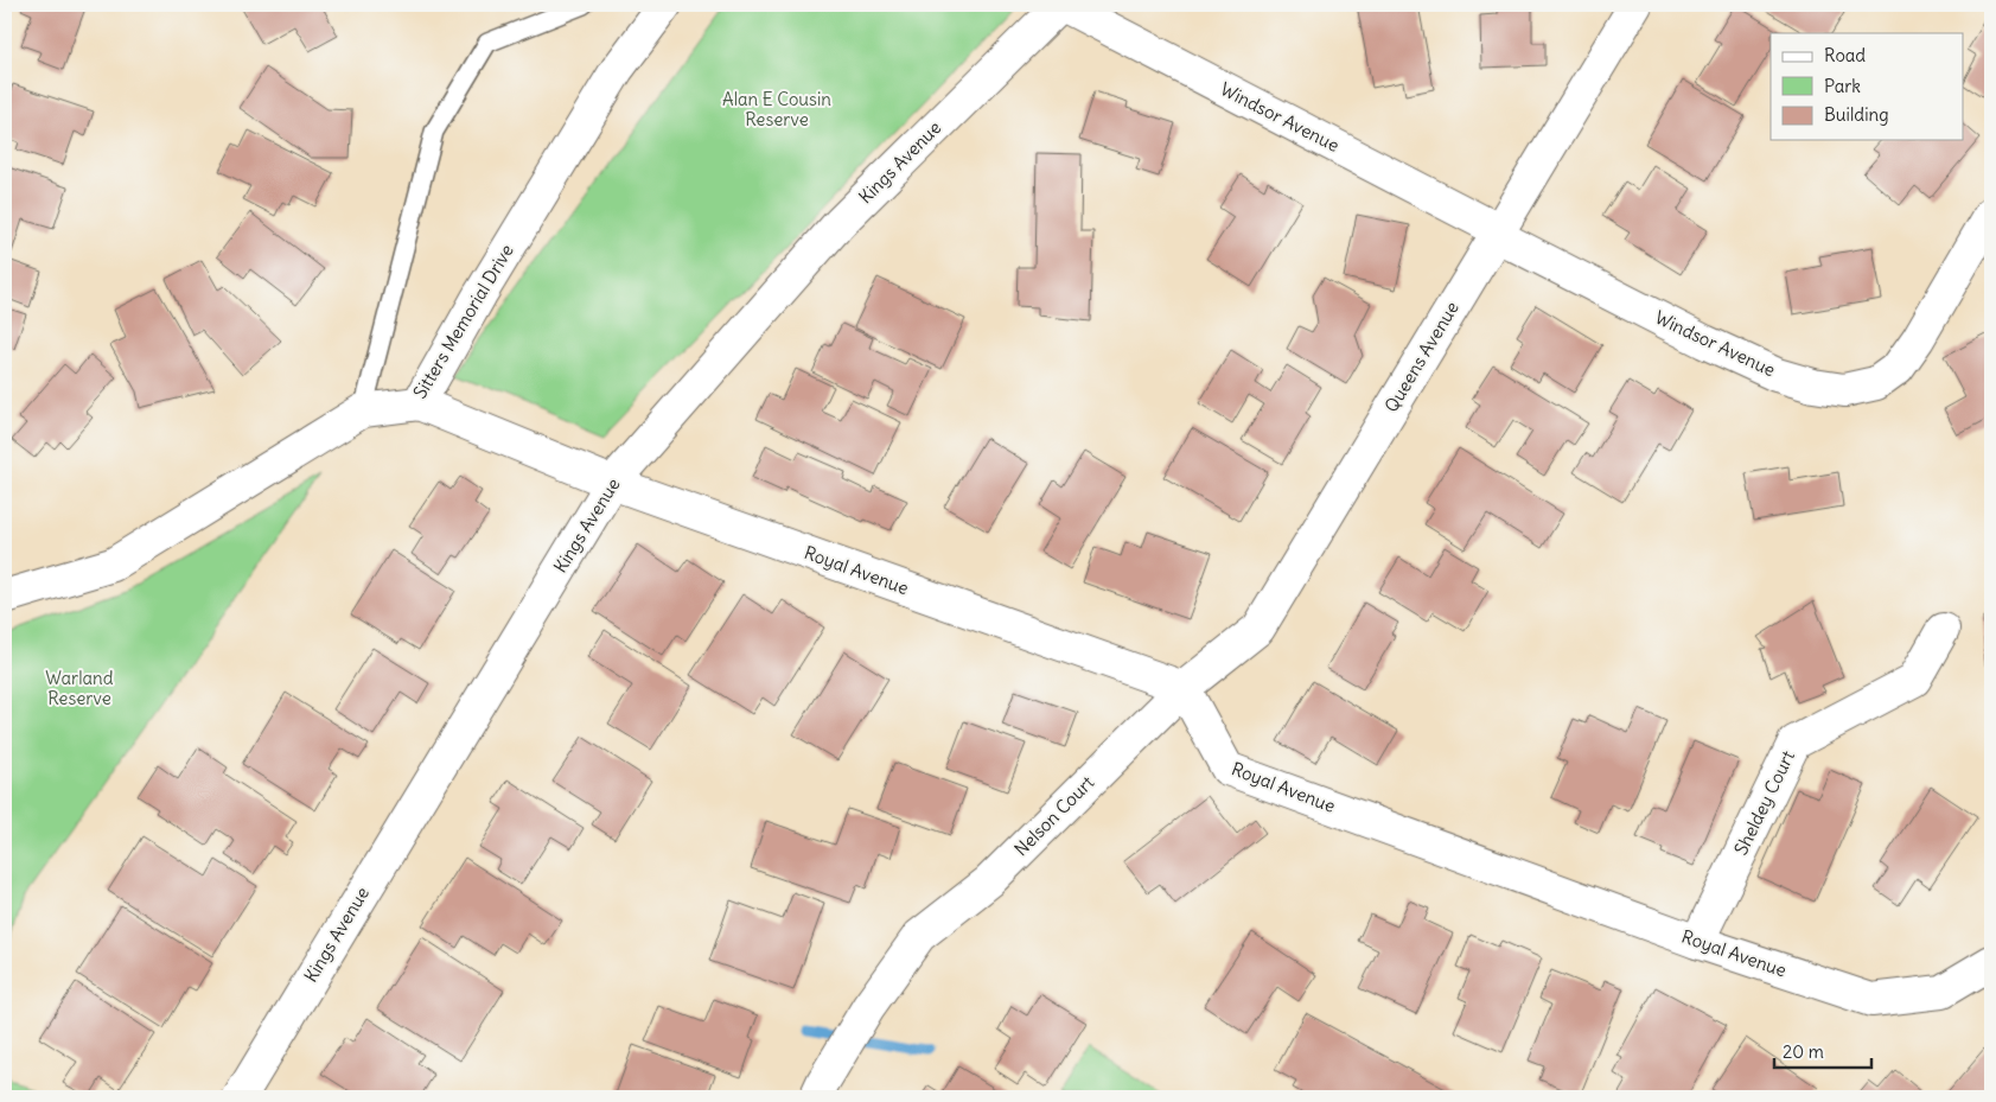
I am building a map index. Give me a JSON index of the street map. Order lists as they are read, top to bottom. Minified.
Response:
{"streets":{"street":["Windsor Avenue","Kings Avenue","Sitters Memorial Drive","Queens Avenue","Royal Avenue","Sheldey Court","Nelson Court"]},"crossings":[["Windsor Avenue","Kings Avenue"],["Windsor Avenue","Queens Avenue"],["Kings Avenue","Royal Avenue"],["Sitters Memorial Drive","Royal Avenue"],["Queens Avenue","Royal Avenue"],["Queens Avenue","Nelson Court"],["Royal Avenue","Sheldey Court"],["Royal Avenue","Nelson Court"]],"parks":["Alan E Cousin Reserve","Warland Reserve"],"legend":["Road","Park","Building"],"scale_bar":"20 m"}
